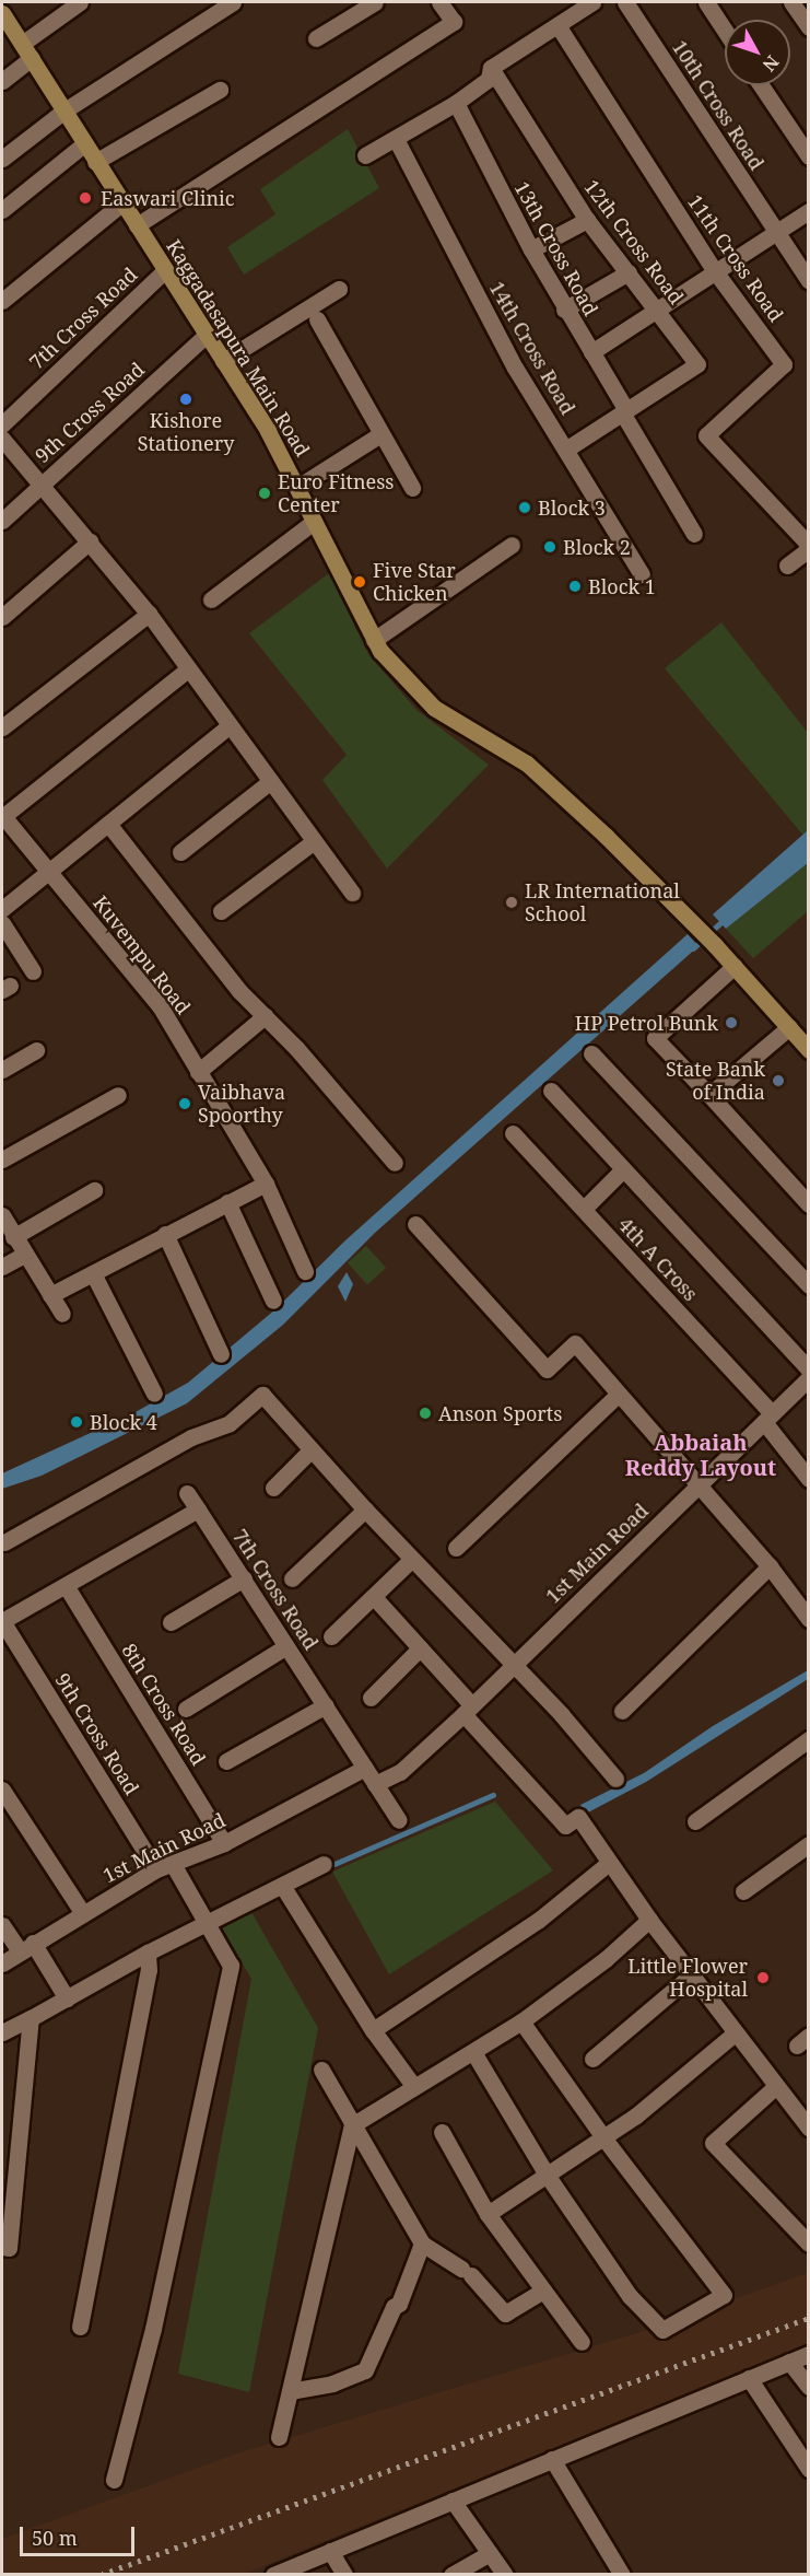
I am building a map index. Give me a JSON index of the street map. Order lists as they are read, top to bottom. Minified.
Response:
{"streets":{"main road":["Kaggadasapura Main Road"],"street":["10th Cross Road","12th Cross Road","13th Cross Road","11th Cross Road","7th Cross Road","14th Cross Road","9th Cross Road","Kuvempu Road","4th A Cross","1st Main Road","8th Cross Road"]},"crossings":[["12th Cross Road","13th Cross Road"],["7th Cross Road","Kaggadasapura Main Road"],["7th Cross Road","1st Main Road"],["Kaggadasapura Main Road","9th Cross Road"],["9th Cross Road","1st Main Road"],["4th A Cross","1st Main Road"],["1st Main Road","8th Cross Road"]],"districts":["Abbaiah Reddy Layout"],"places":["Easwari Clinic","Kishore Stationery","Euro Fitness Center","Block 3","Block 2","Five Star Chicken","Block 1","LR International School","HP Petrol Bunk","State Bank of India","Vaibhava Spoorthy","Anson Sports","Block 4","Little Flower Hospital"],"scale_bar":"50 m","north":"bottom right"}
